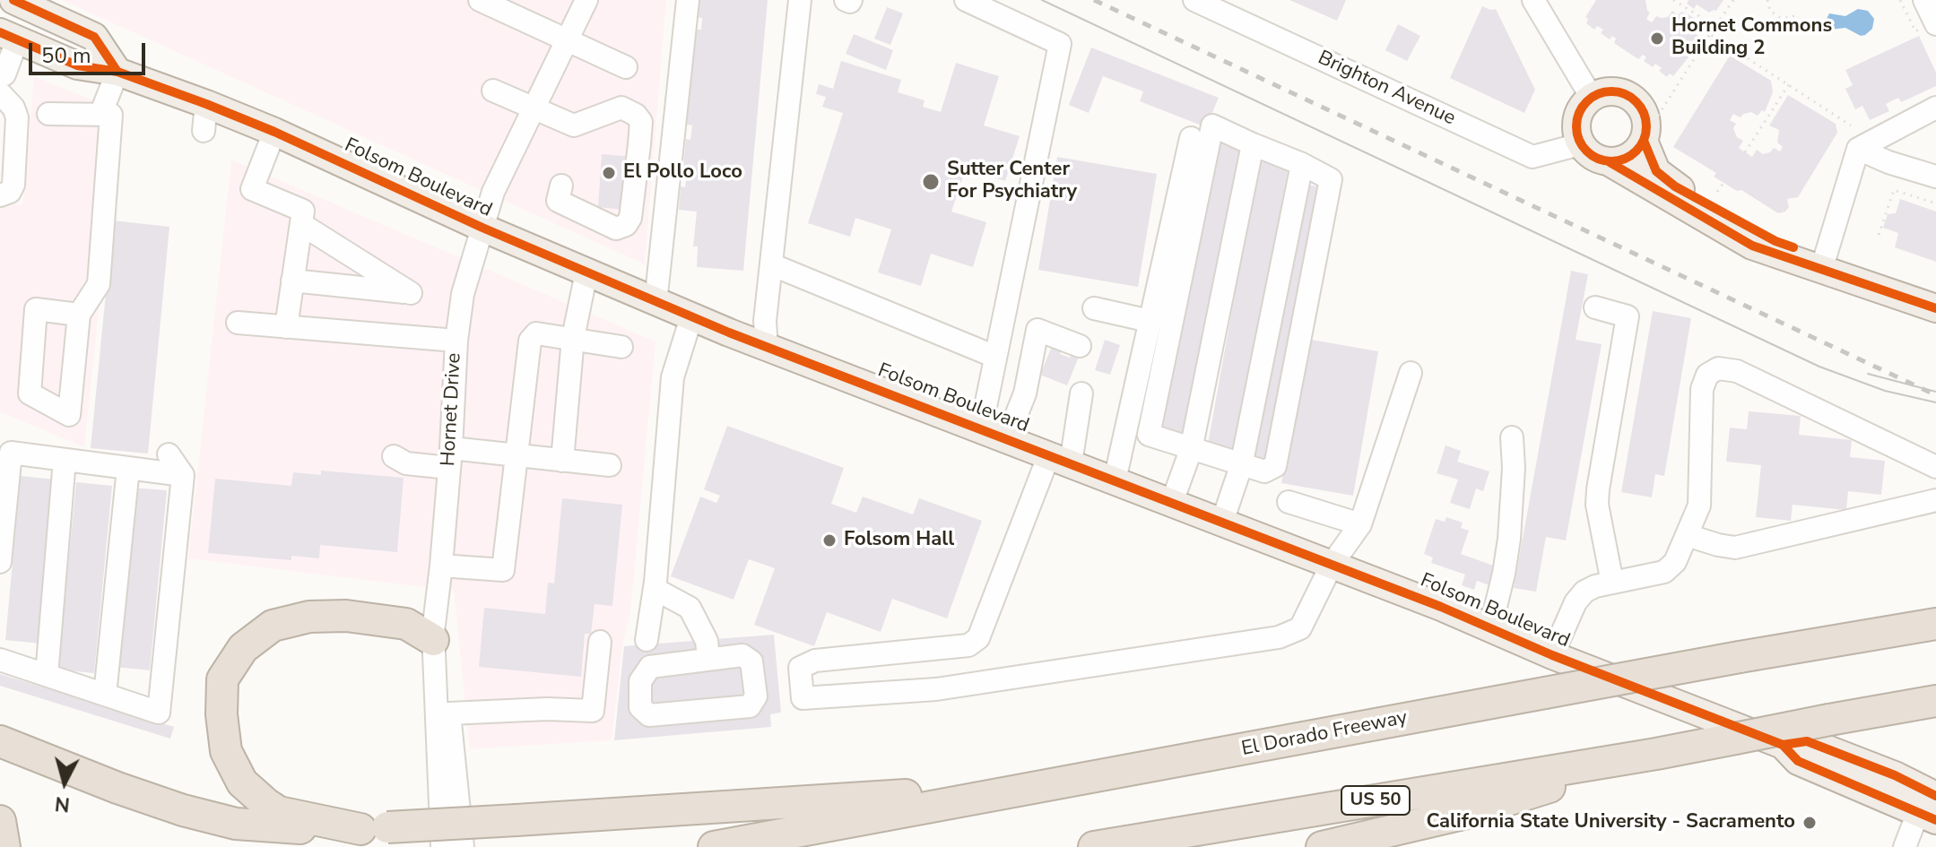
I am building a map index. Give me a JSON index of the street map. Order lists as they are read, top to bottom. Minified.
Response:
{"streets":{"highway":["El Dorado Freeway","US 50"],"main road":["Folsom Boulevard"],"street":["Brighton Avenue","Hornet Drive"]},"crossings":[["Folsom Boulevard","Hornet Drive"]],"places":["Hornet Commons Building 2","El Pollo Loco","Sutter Center For Psychiatry","Folsom Hall","California State University - Sacramento"],"scale_bar":"50 m","north":"bottom"}
